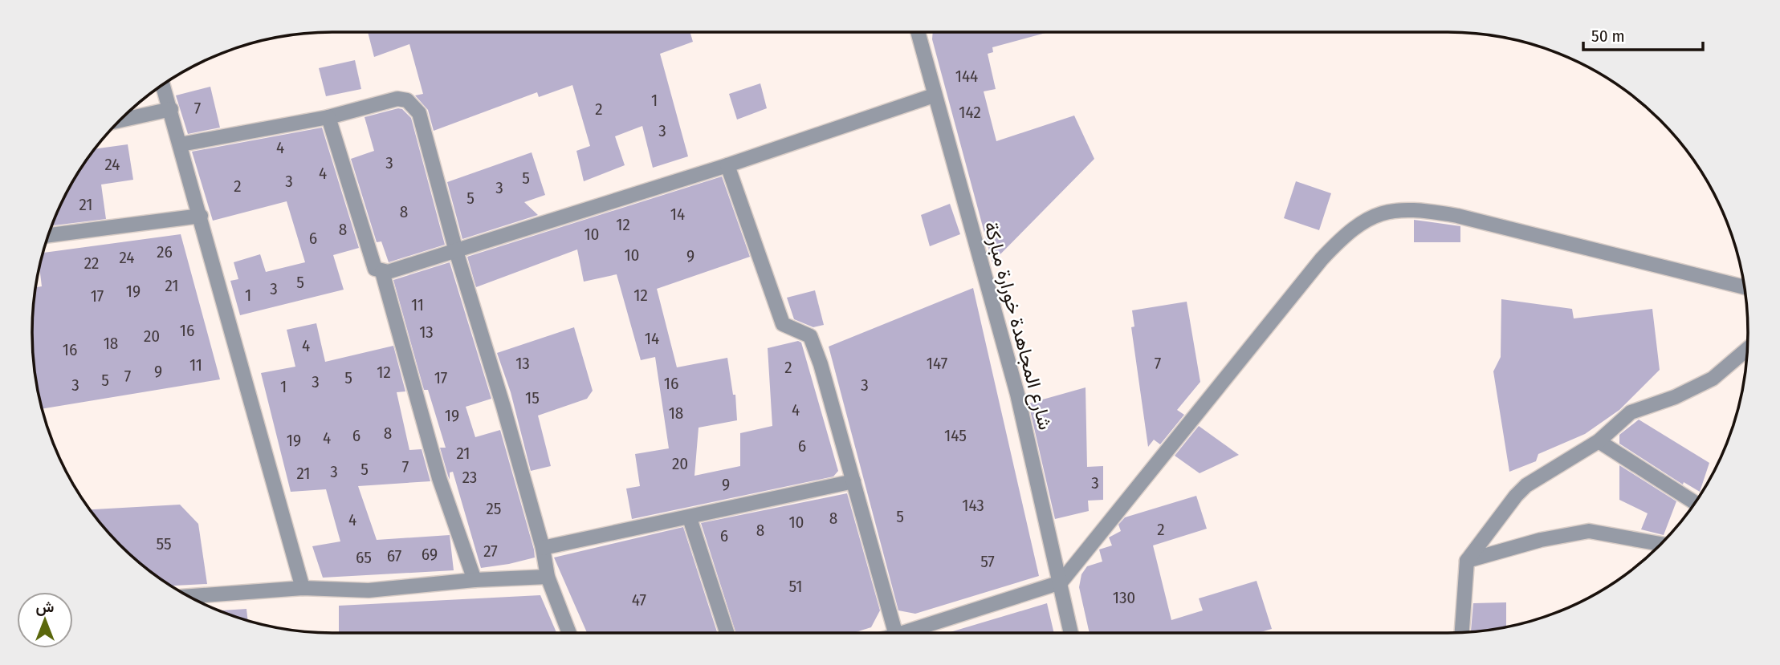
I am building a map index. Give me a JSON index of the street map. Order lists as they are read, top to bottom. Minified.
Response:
{"streets":{"street":["شارع المجاهدة خورارة مباركة"]},"house_numbers":["144","1","7","2","142","3","4","3","24","4","5","3","2","3","5","21","8","14","12","8","10","6","26","10","9","24","22","5","21","3","19","1","12","17","11","16","13","20","14","18","4","16","13","147","7","11","2","9","12","7","5","17","5","3","16","3","3","1","15","4","18","19","8","6","145","4","19","6","21","20","7","5","3","21","23","3","9","143","25","5","8","4","10","2","8","6","55","27","69","67","65","57","51","130","47"],"scale_bar":"50 m","north":"top"}
